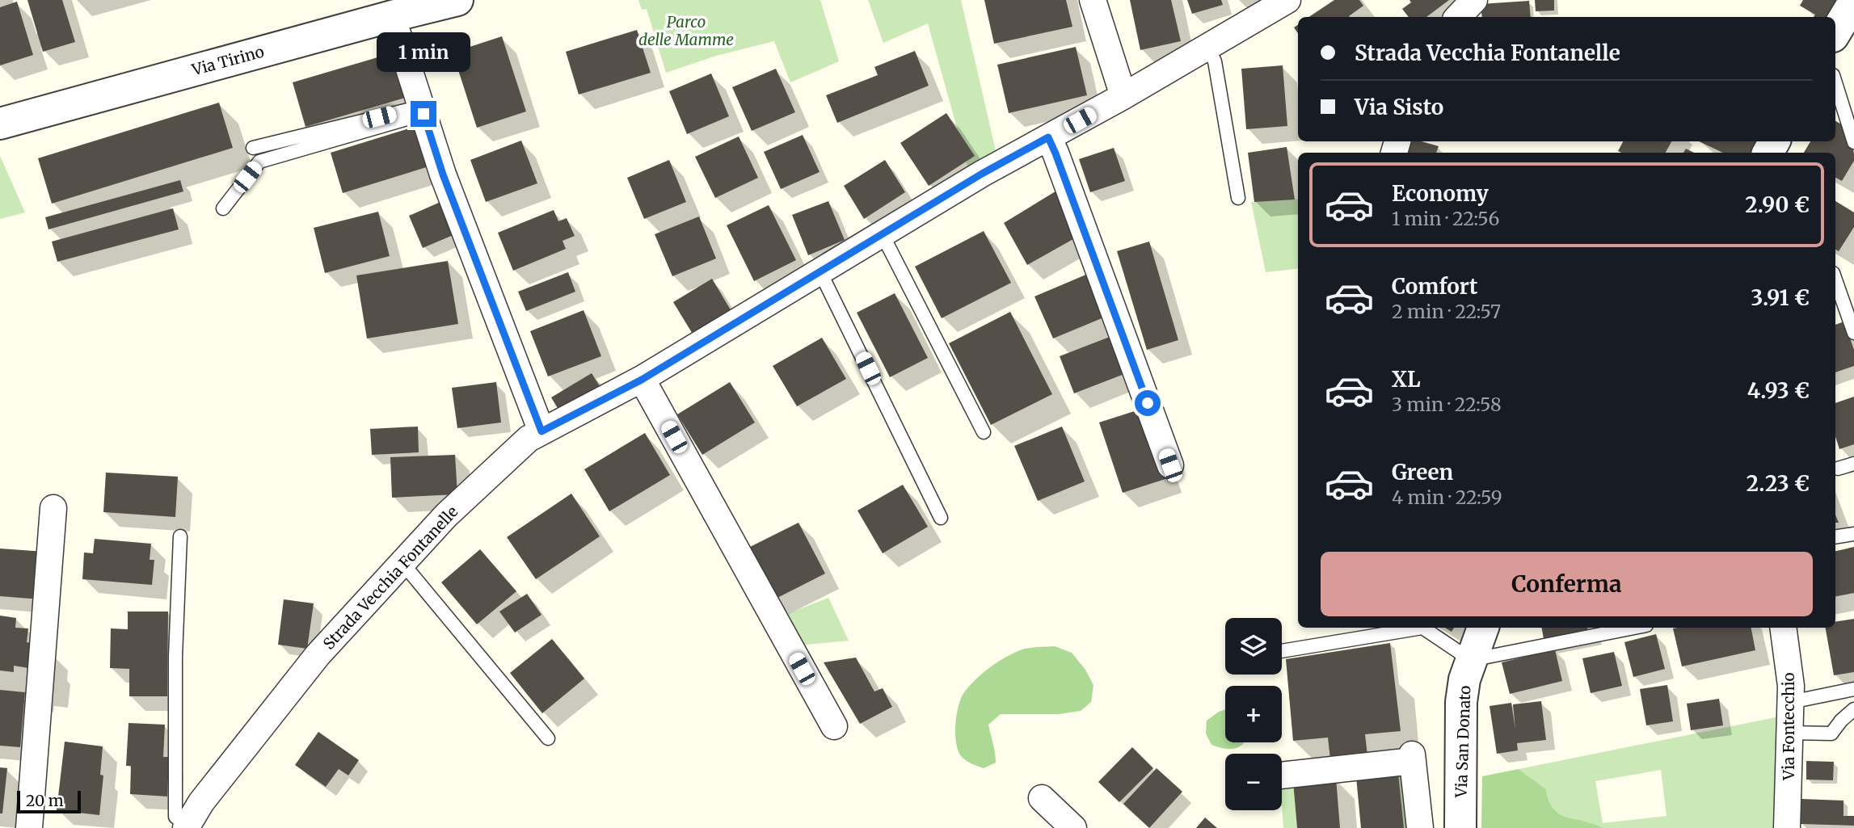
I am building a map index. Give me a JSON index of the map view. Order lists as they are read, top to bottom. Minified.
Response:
{"streets":{"street":["Via Tirino","Strada Vecchia Fontanelle","Via Fontecchio","Via San Donato"]},"parks":["Parco delle Mamme"],"scale_bar":"20 m","page":{"banner":["Strada Vecchia Fontanelle","Via Sisto"],"bubble":"1 min","list":[{"name":"Economy","note":"1 min · 22:56","value":"2.90 €"},{"name":"Comfort","note":"2 min · 22:57","value":"3.91 €"},{"name":"XL","note":"3 min · 22:58","value":"4.93 €"},{"name":"Green","note":"4 min · 22:59","value":"2.23 €"}],"buttons":"Conferma","map_buttons":["+","−"],"scale":"20 m"}}
